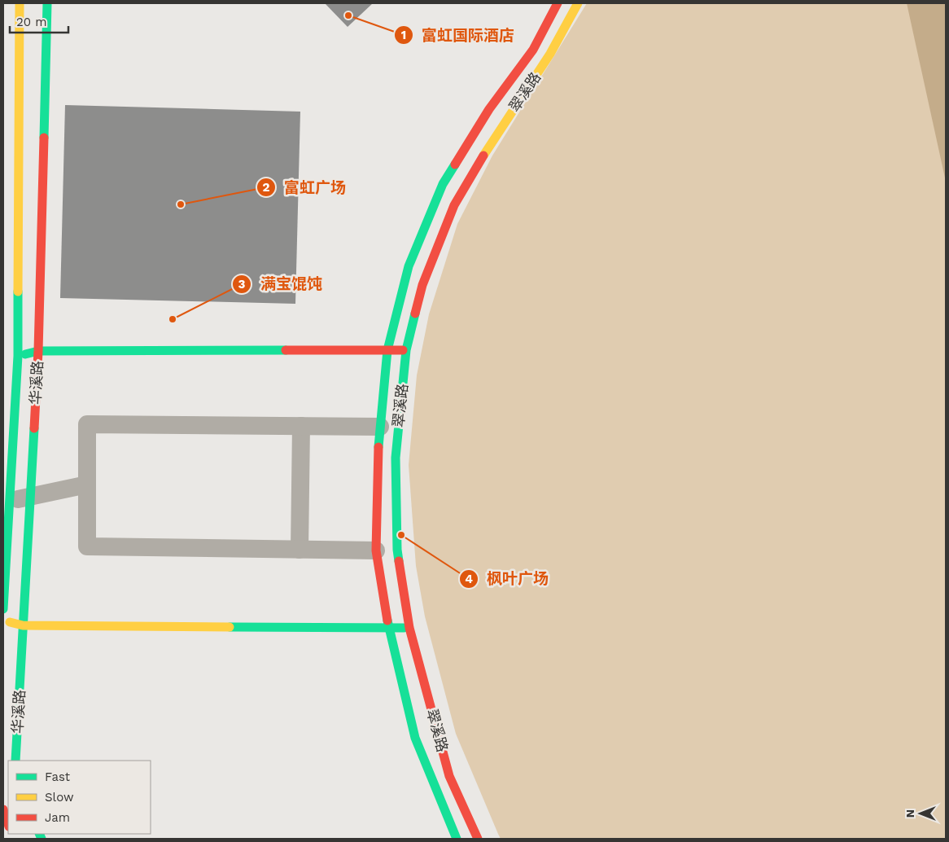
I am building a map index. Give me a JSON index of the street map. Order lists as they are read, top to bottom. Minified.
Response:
{"streets":{"street":["翠溪路","华溪路"]},"places":["富虹国际酒店","富虹广场","满宝馄饨","枫叶广场"],"legend":["Fast","Slow","Jam"],"scale_bar":"20 m","north":"left"}
